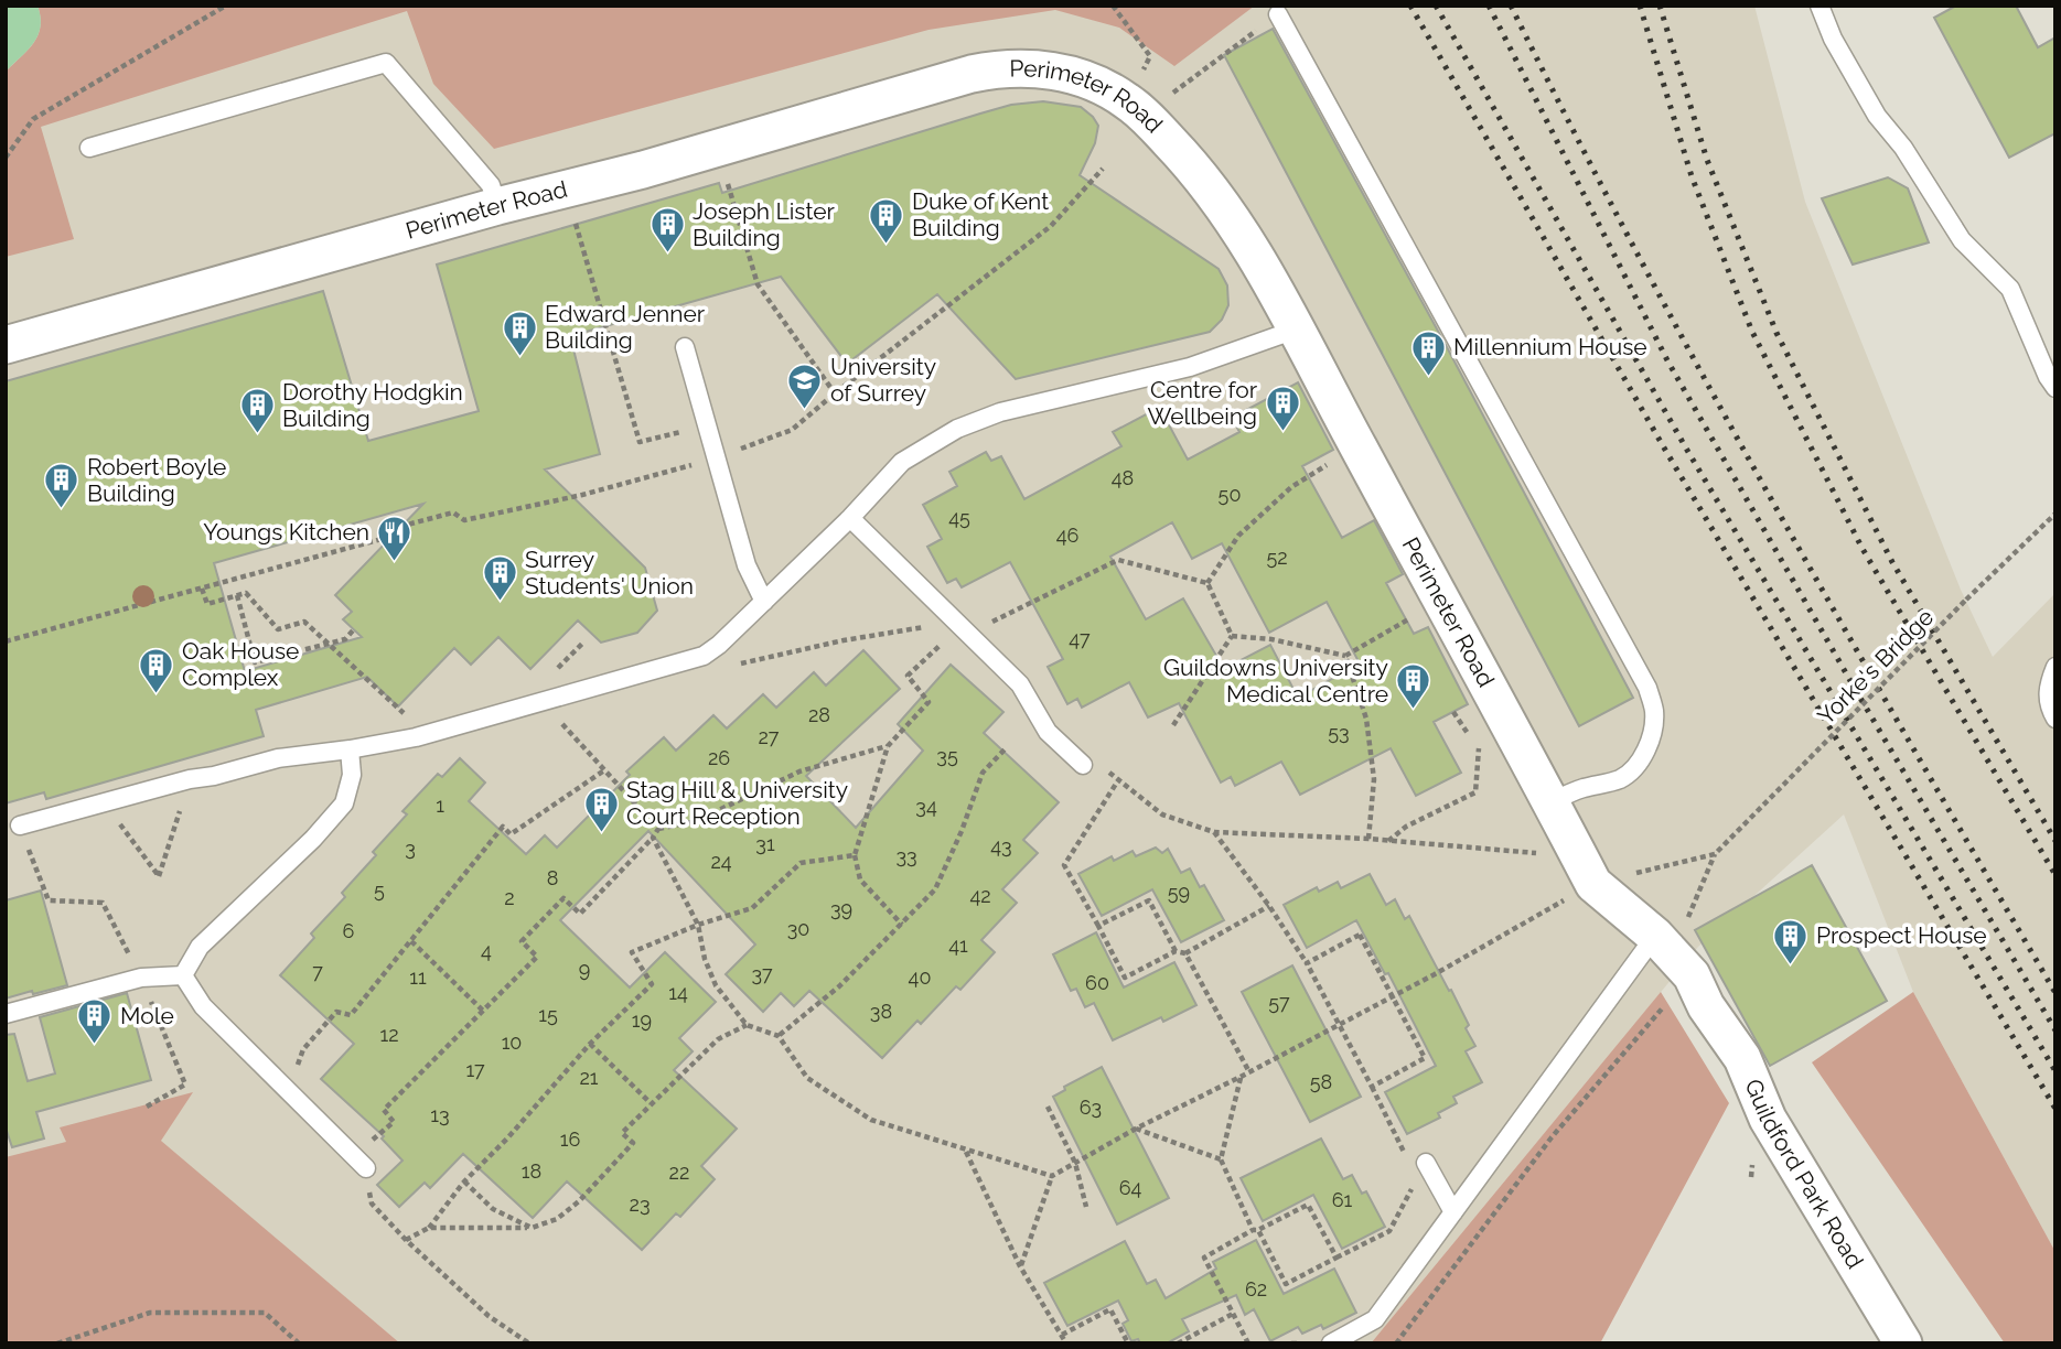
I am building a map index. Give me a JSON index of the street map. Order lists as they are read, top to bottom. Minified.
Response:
{"streets":{"street":["Perimeter Road","Guildford Park Road"],"path":["Yorke's Bridge"]},"crossings":[["Perimeter Road","Guildford Park Road"]],"places":{"building":["Duke of Kent Building","Joseph Lister Building","Edward Jenner Building","Millennium House","Centre for Wellbeing","Dorothy Hodgkin Building","Robert Boyle Building","Surrey Students' Union","Oak House Complex","Guildowns University Medical Centre","Stag Hill & University Court Reception","Prospect House","Mole"],"school or university":["University of Surrey"],"restaurant":["Youngs Kitchen"]},"house_numbers":["48","50","45","46","52","47","28","53","27","35","26","1","34","31","43","3","33","24","8","5","59","42","2","39","30","6","41","4","9","7","37","11","40","60","14","57","38","15","19","12","10","17","21","58","63","13","16","18","22","64","61","23","62"]}
